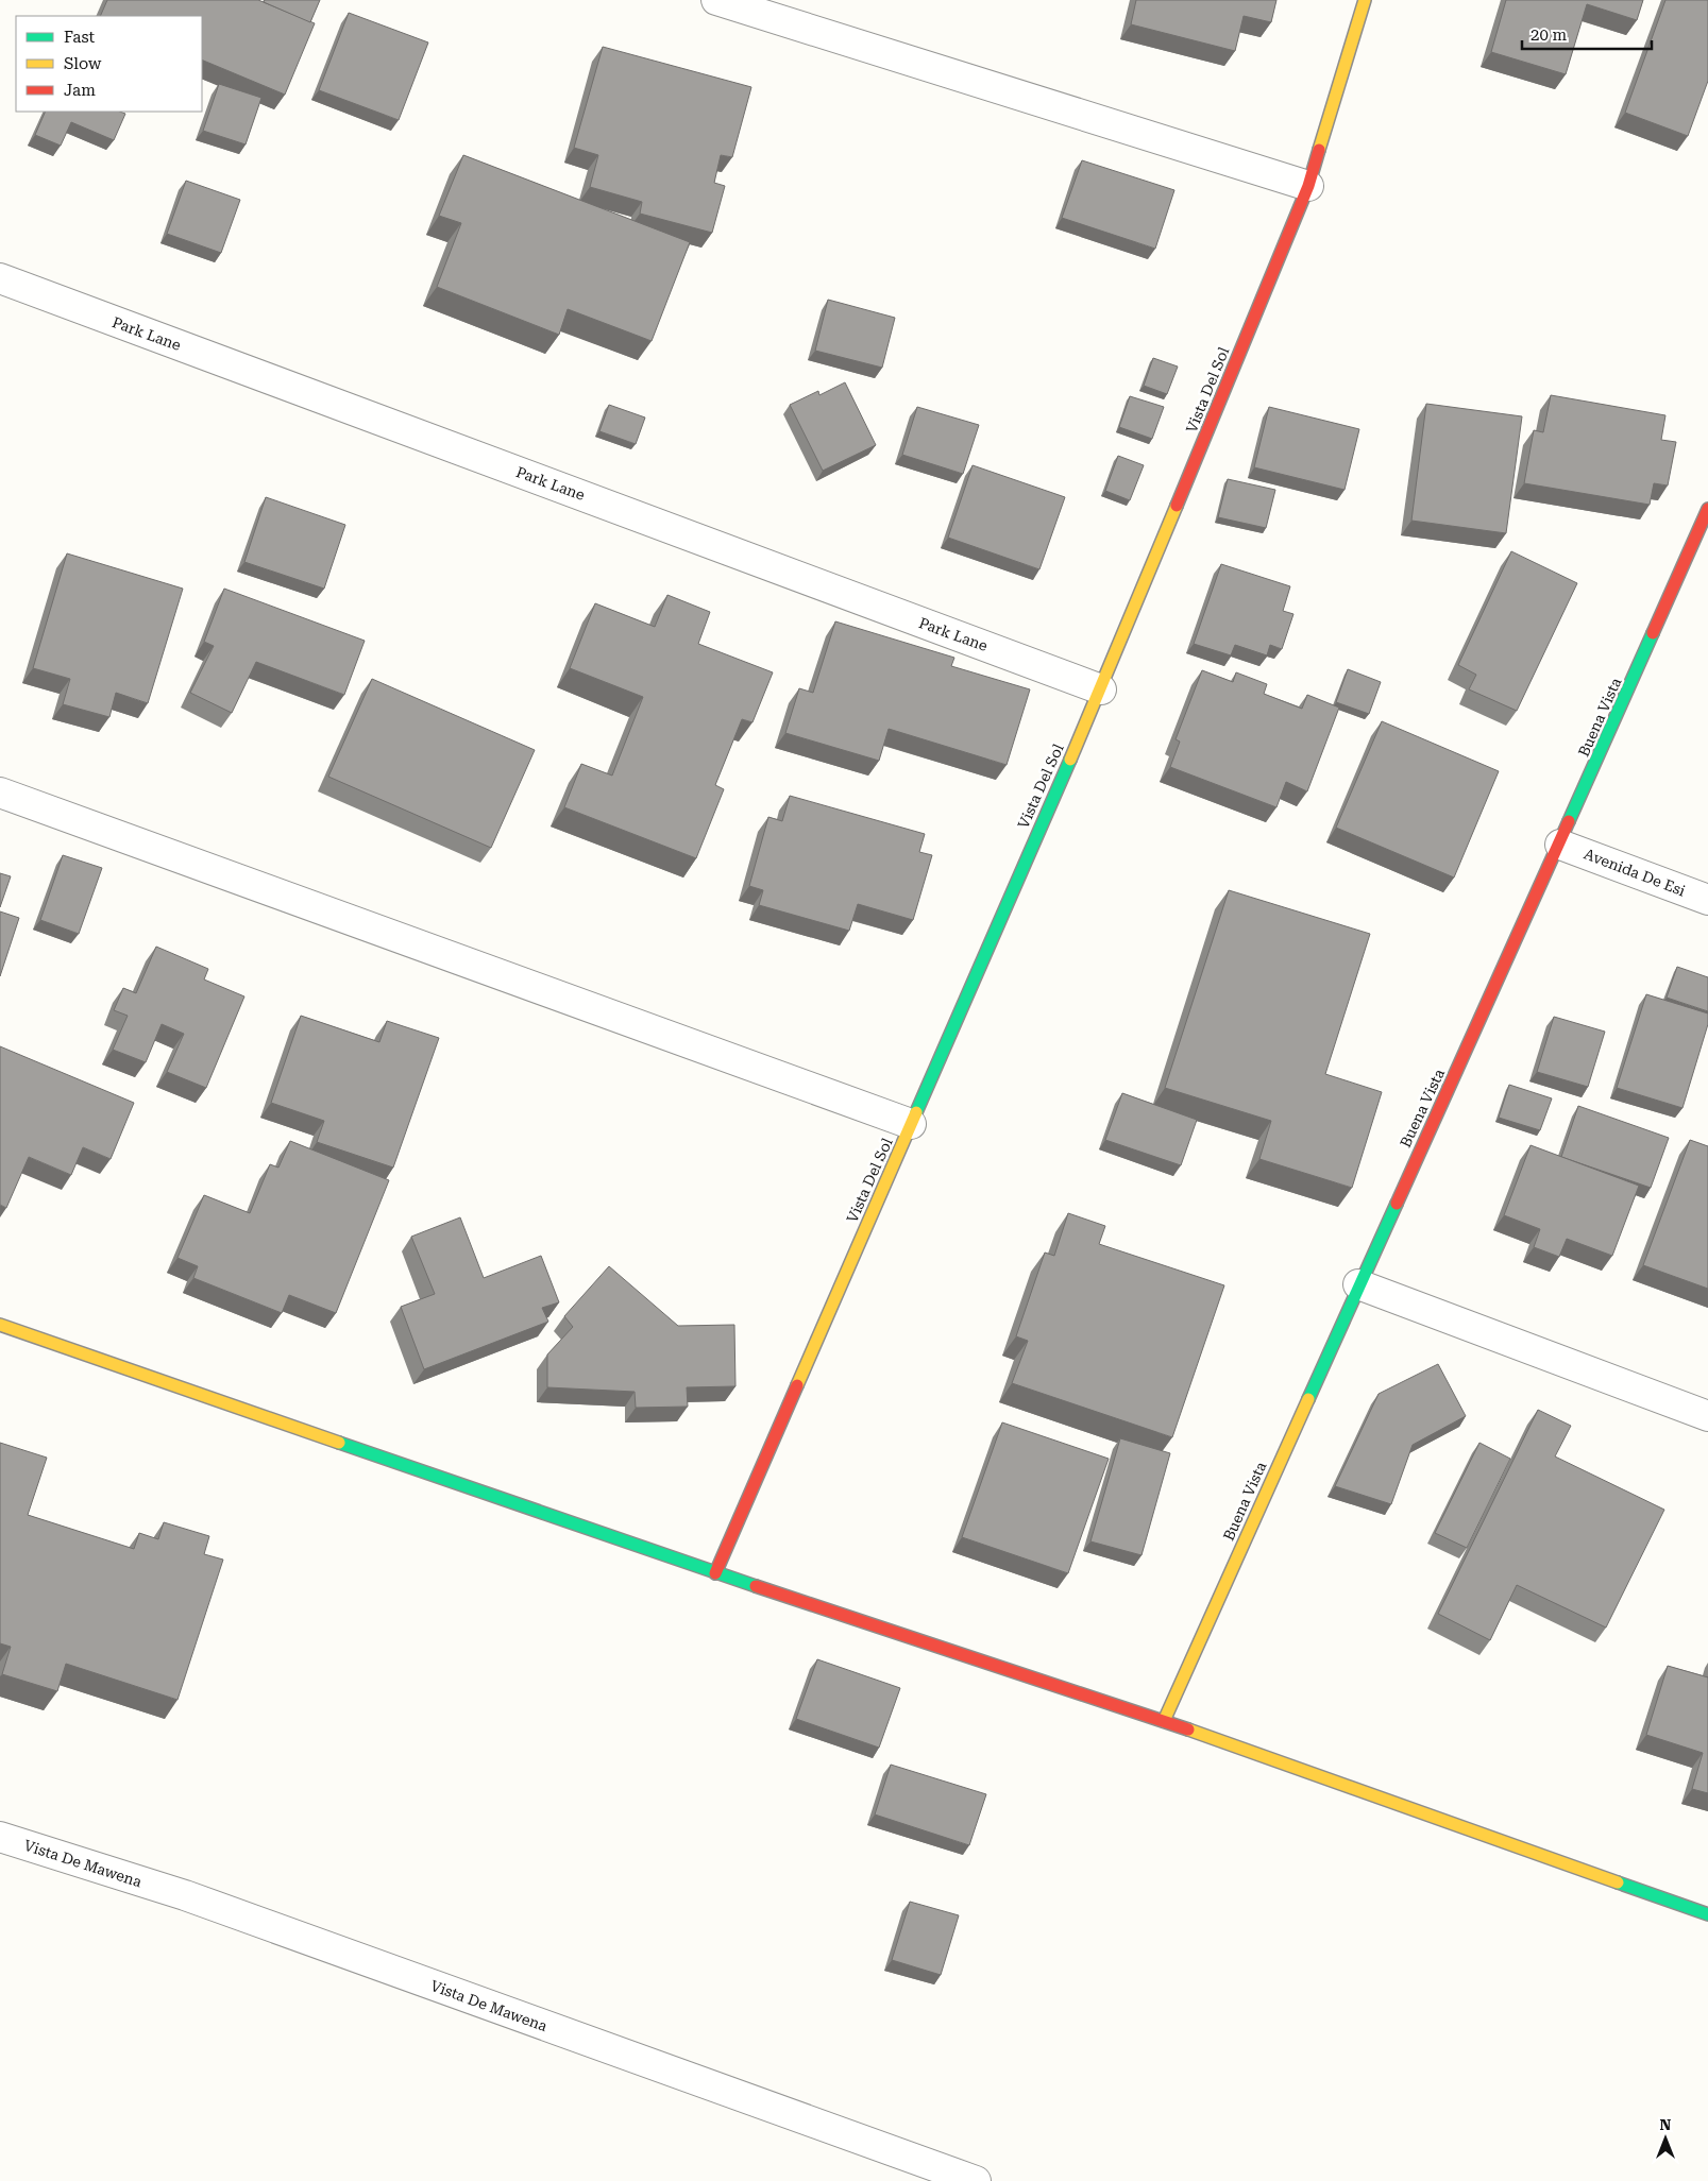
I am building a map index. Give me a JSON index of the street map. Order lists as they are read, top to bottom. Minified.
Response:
{"streets":{"street":["Park Lane","Vista Del Sol","Buena Vista","Avenida De Esi","Vista De Mawena"]},"crossings":[["Park Lane","Vista Del Sol"],["Buena Vista","Avenida De Esi"]],"legend":["Fast","Slow","Jam"],"scale_bar":"20 m","north":"top"}
